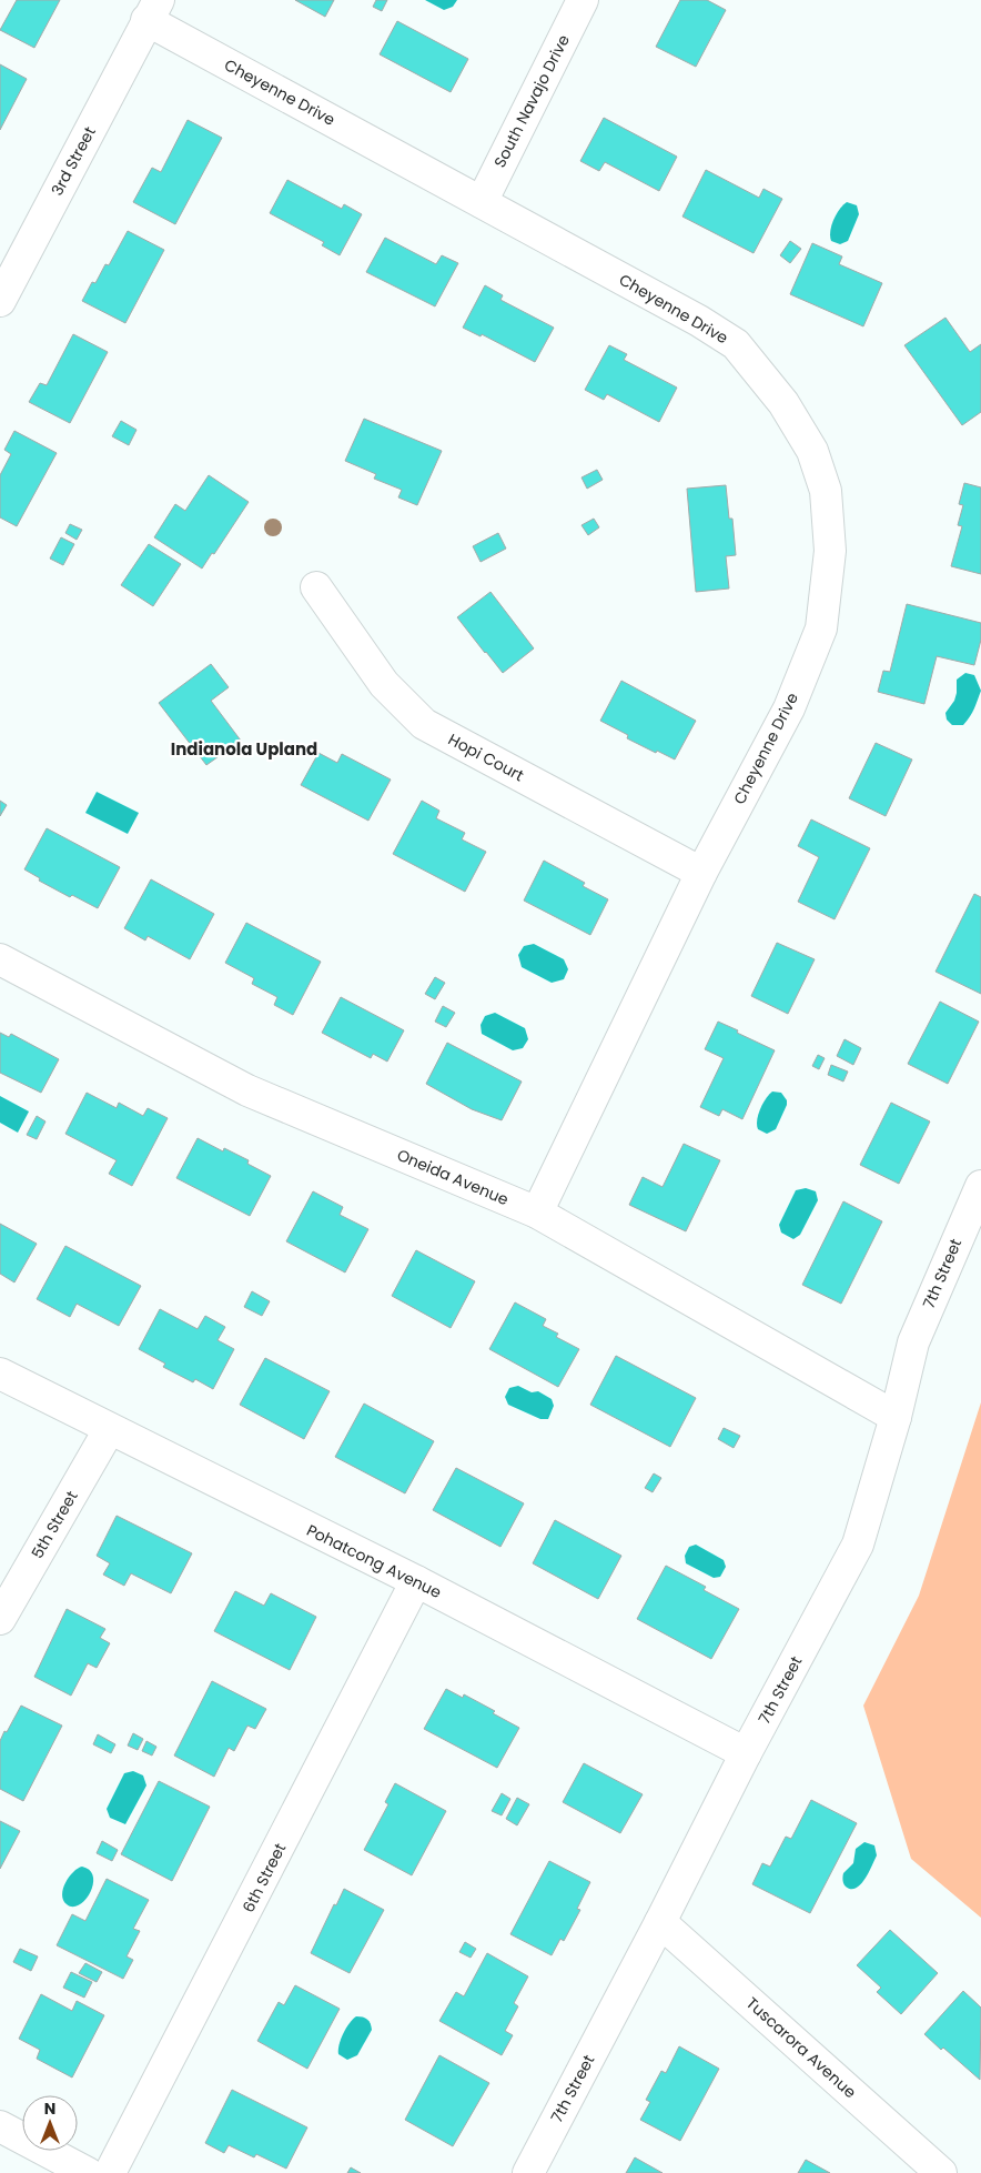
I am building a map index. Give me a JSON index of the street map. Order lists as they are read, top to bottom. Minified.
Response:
{"streets":{"street":["Cheyenne Drive","South Navajo Drive","3rd Street","Hopi Court","Oneida Avenue","7th Street","5th Street","Pohatcong Avenue","6th Street","Tuscarora Avenue"]},"crossings":[["Cheyenne Drive","South Navajo Drive"],["Cheyenne Drive","3rd Street"],["Cheyenne Drive","Hopi Court"],["Cheyenne Drive","Oneida Avenue"],["Oneida Avenue","7th Street"],["7th Street","Pohatcong Avenue"],["7th Street","Tuscarora Avenue"],["5th Street","Pohatcong Avenue"],["Pohatcong Avenue","6th Street"]],"districts":["Indianola Upland"],"north":"top"}
